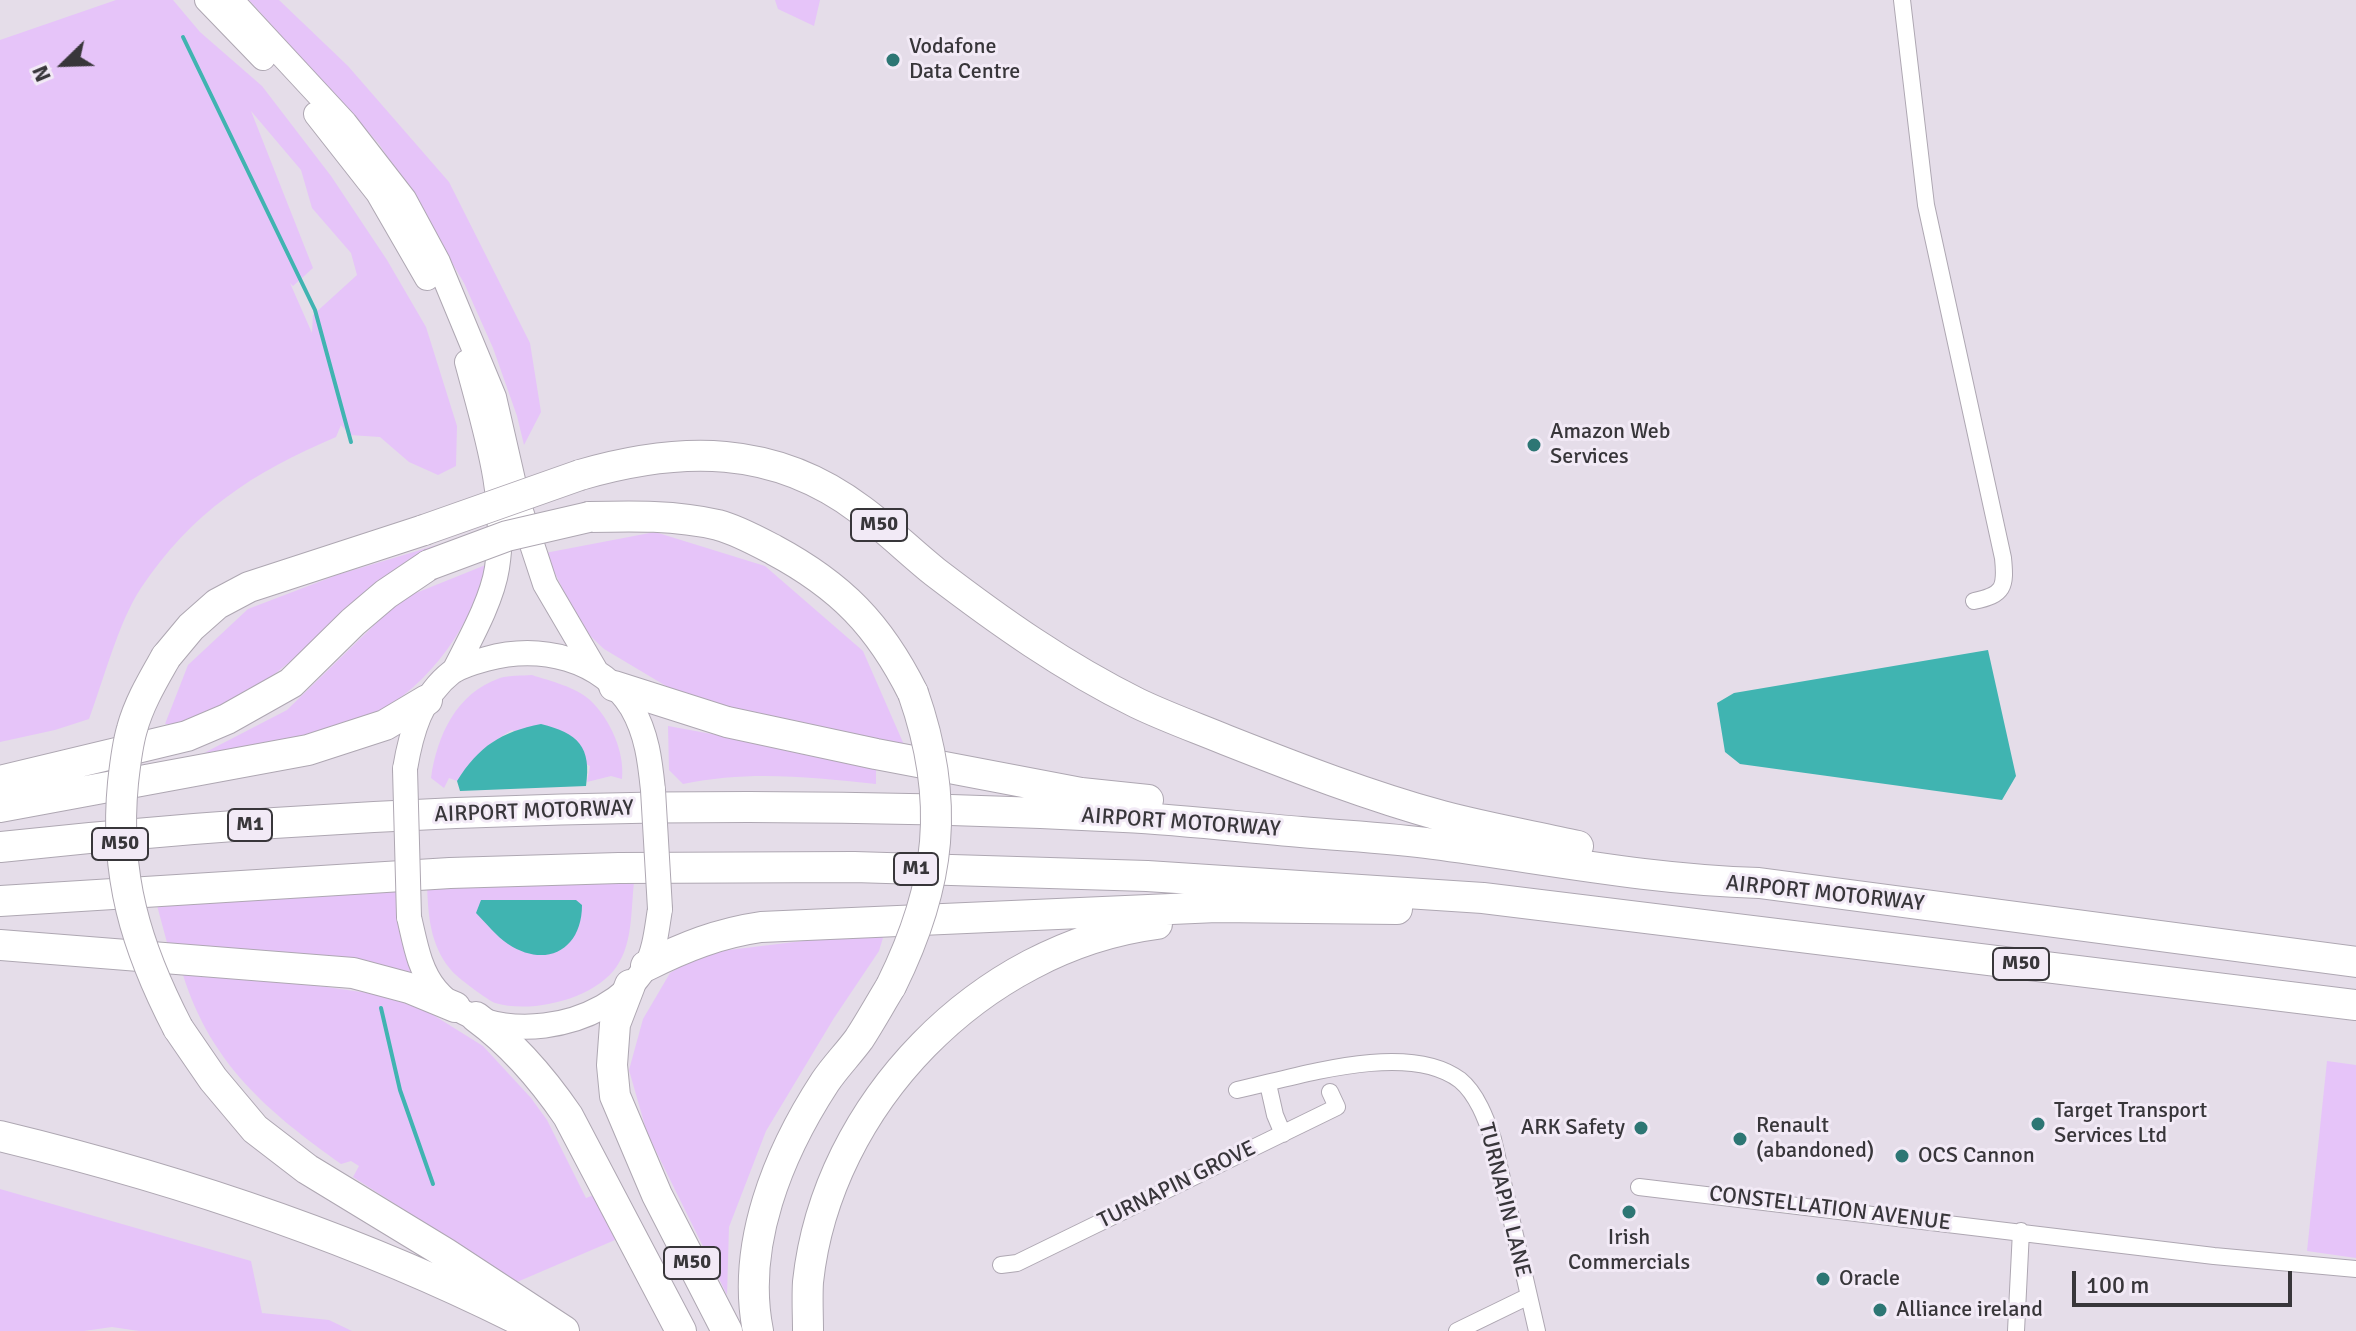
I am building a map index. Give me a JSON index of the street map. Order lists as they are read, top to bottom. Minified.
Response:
{"streets":{"highway":["M50","AIRPORT MOTORWAY","M1"],"street":["TURNAPIN GROVE","TURNAPIN LANE","CONSTELLATION AVENUE"]},"crossings":[["M50","AIRPORT MOTORWAY"]],"places":["Vodafone Data Centre","Amazon Web Services","Target Transport Services Ltd","ARK Safety","Renault (abandoned)","OCS Cannon","Irish Commercials","Oracle","Alliance ireland"],"scale_bar":"100 m","north":"bottom left"}
